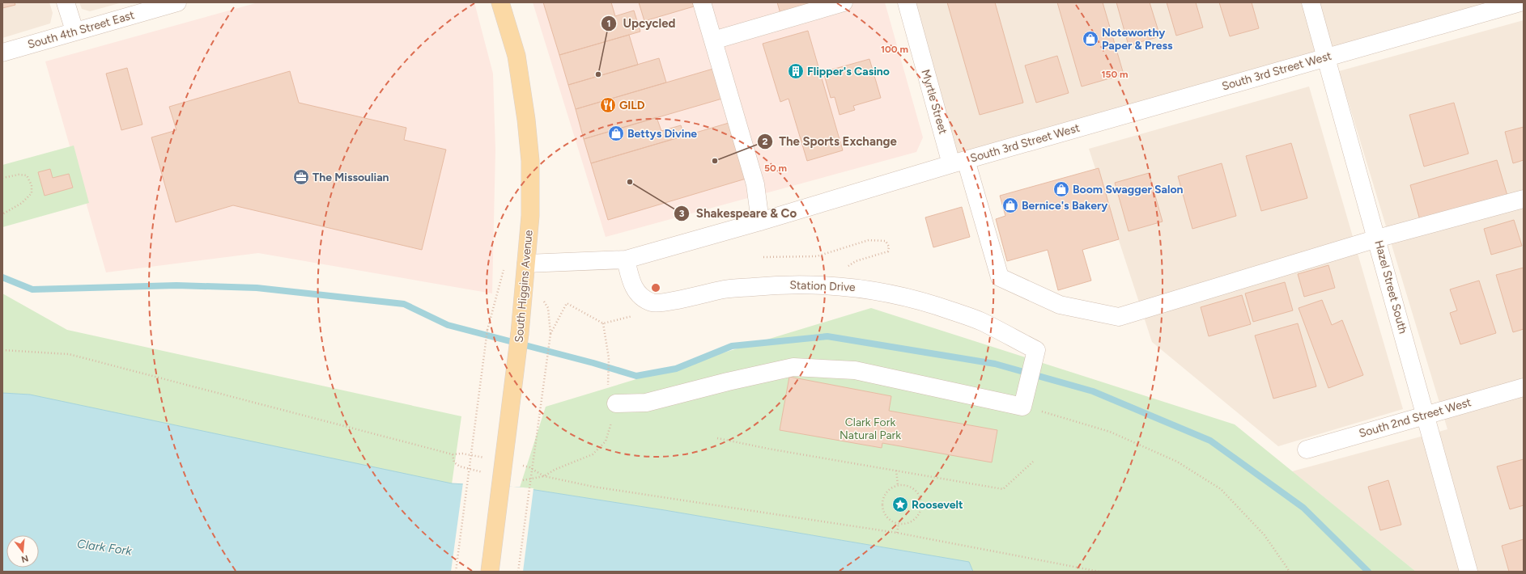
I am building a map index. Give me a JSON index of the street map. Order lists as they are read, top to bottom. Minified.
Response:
{"streets":{"main road":["South Higgins Avenue"],"street":["South 4th Street East","South 3rd Street West","Myrtle Street","Station Drive","Hazel Street South","South 2nd Street West"]},"crossings":[["South 3rd Street West","Myrtle Street"],["South 3rd Street West","South Higgins Avenue"],["South 3rd Street West","Station Drive"],["South 3rd Street West","Hazel Street South"],["Myrtle Street","Hazel Street South"],["Hazel Street South","South 2nd Street West"]],"water":["Clark Fork"],"parks":["Clark Fork Natural Park"],"places":{"shop":["Noteworthy Paper & Press","Bettys Divine","Boom Swagger Salon","Bernice's Bakery"],"building":["Flipper's Casino"],"other":["Upcycled","The Sports Exchange","Shakespeare & Co"],"restaurant":["GILD"],"office":["The Missoulian"],"place":["Roosevelt"]},"north":"bottom","rings":["100 m","150 m","50 m"]}
